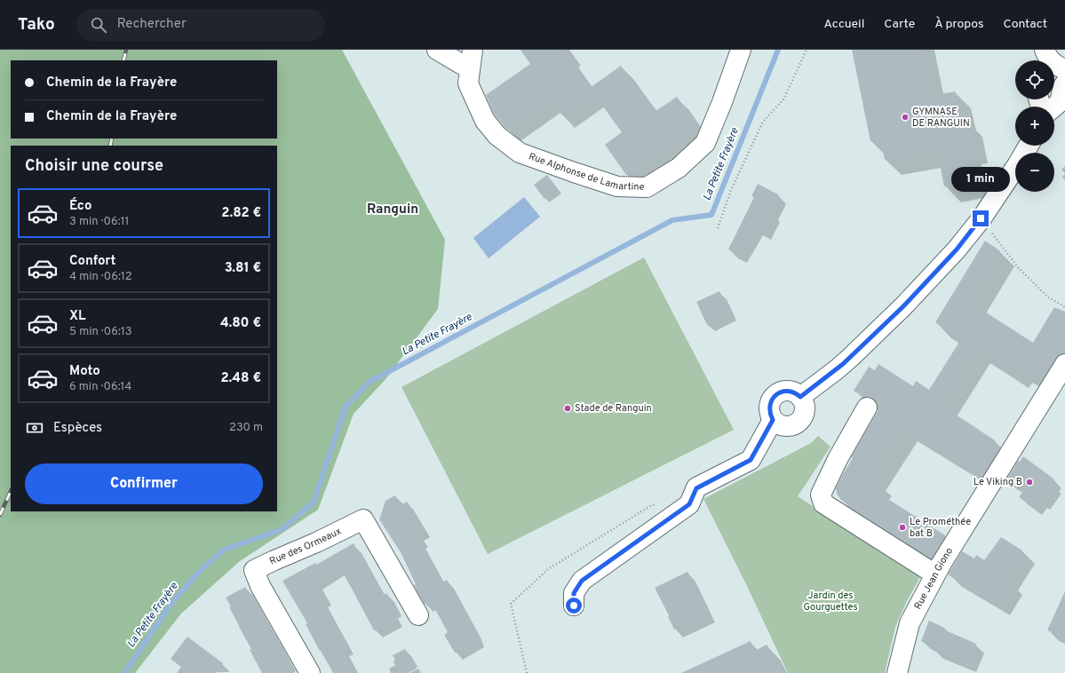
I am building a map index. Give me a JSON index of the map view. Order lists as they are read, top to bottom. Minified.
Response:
{"streets":{"street":["Rue Alphonse de Lamartine","Rue des Ormeaux","Rue Jean Giono"]},"districts":["Ranguin"],"water":["La Petite Frayère"],"parks":["Jardin des Gourguettes"],"places":["GYMNASE DE RANGUIN","Stade de Ranguin","Le Viking B","Le Prométhée bat B"],"page":{"header":"Tako","search":"Rechercher","nav":["Accueil","Carte","À propos","Contact"],"map_buttons":["+","−"],"banner":["Chemin de la Frayère","Chemin de la Frayère"],"heading":"Choisir une course","bubble":"1 min","list":[{"name":"Éco","note":"3 min · 06:11","value":"2.82 €"},{"name":"Confort","note":"4 min · 06:12","value":"3.81 €"},{"name":"XL","note":"5 min · 06:13","value":"4.80 €"},{"name":"Moto","note":"6 min · 06:14","value":"2.48 €"}],"pay":["Espèces","230 m"],"buttons":"Confirmer"}}
